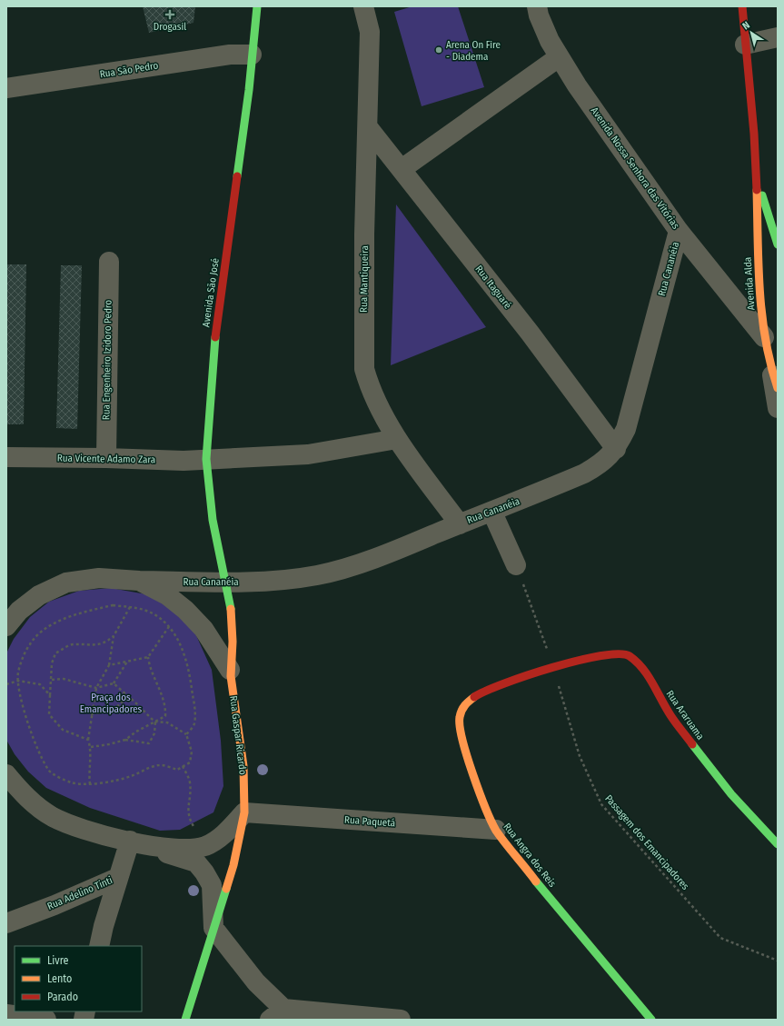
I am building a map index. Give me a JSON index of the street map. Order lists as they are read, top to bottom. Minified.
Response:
{"streets":{"street":["Rua São Pedro","Avenida Nossa Senhora das Vitórias","Rua Cananéia","Rua Mantiqueira","Avenida Alda","Rua Itaguaré","Avenida São José","Rua Engenheiro Izidoro Pedro","Rua Vicente Adamo Zara","Rua Araruama","Rua Gaspar Ricardo","Rua Paquetá","Rua Angra dos Reis","Rua Adelino Tinti"],"path":["Passagem dos Emancipadores"]},"crossings":[["Rua São Pedro","Avenida São José"],["Avenida Nossa Senhora das Vitórias","Rua Cananéia"],["Avenida Nossa Senhora das Vitórias","Avenida Alda"],["Rua Cananéia","Rua Mantiqueira"],["Rua Cananéia","Rua Itaguaré"],["Rua Cananéia","Avenida São José"],["Rua Cananéia","Rua Gaspar Ricardo"],["Rua Mantiqueira","Rua Itaguaré"],["Rua Mantiqueira","Rua Vicente Adamo Zara"],["Avenida São José","Rua Vicente Adamo Zara"],["Avenida São José","Rua Gaspar Ricardo"],["Rua Engenheiro Izidoro Pedro","Rua Vicente Adamo Zara"],["Rua Araruama","Passagem dos Emancipadores"],["Rua Araruama","Rua Angra dos Reis"],["Rua Gaspar Ricardo","Rua Paquetá"],["Rua Paquetá","Rua Angra dos Reis"],["Passagem dos Emancipadores","Rua Angra dos Reis"]],"parks":["Praça dos Emancipadores"],"places":{"health":["Drogasil"],"other":["Arena On Fire - Diadema"]},"legend":["Livre","Lento","Parado"],"north":"top left"}
